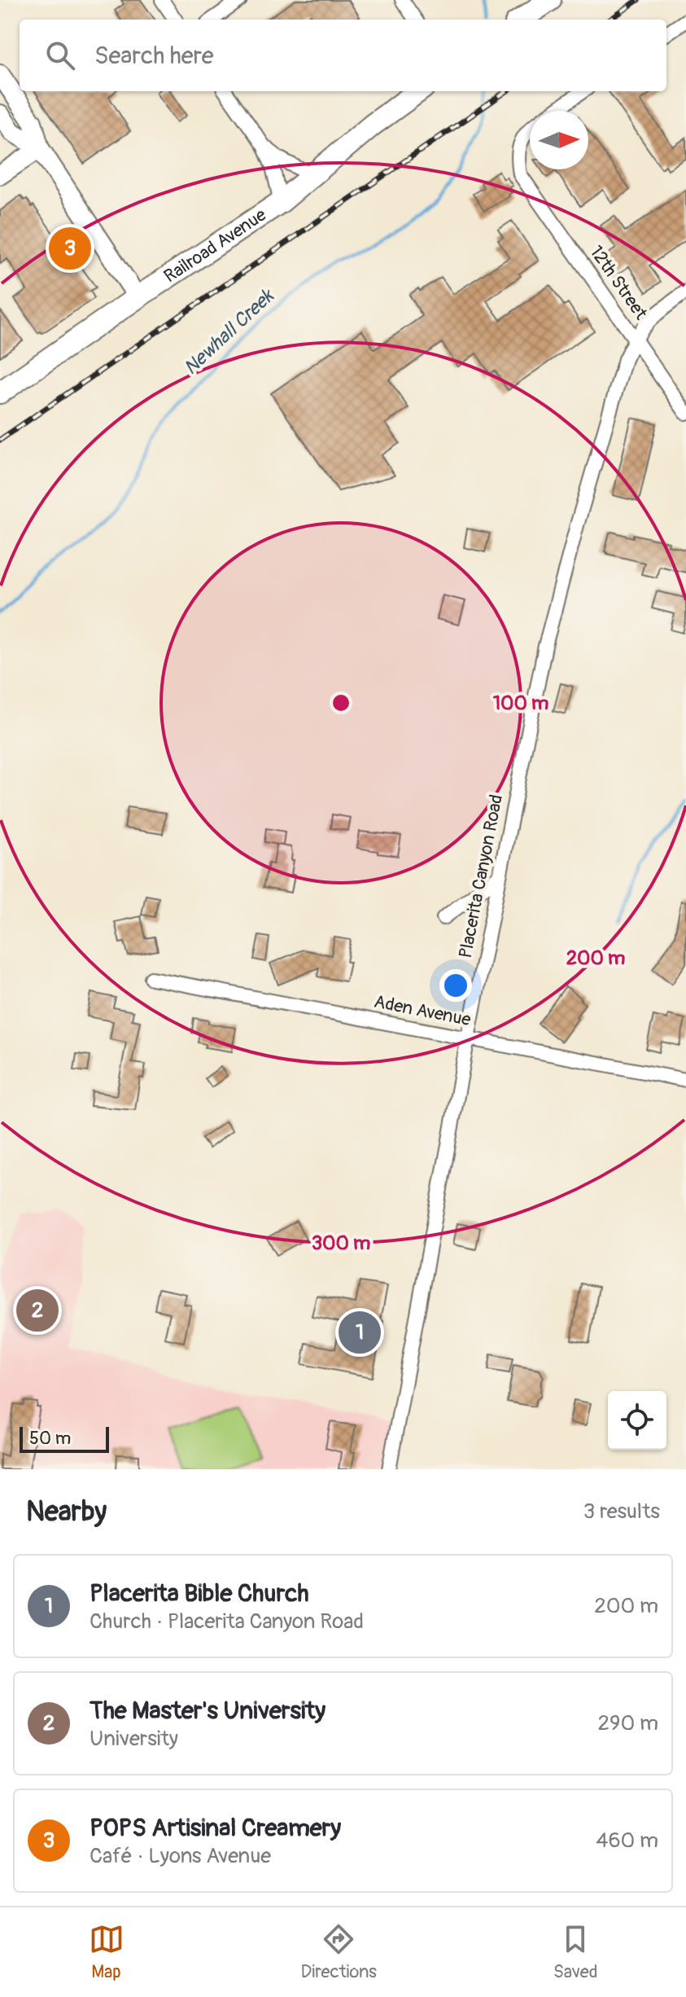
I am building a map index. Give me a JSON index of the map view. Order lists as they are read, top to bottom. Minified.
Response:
{"streets":{"main road":["Railroad Avenue"],"street":["12th Street","Placerita Canyon Road","Aden Avenue"]},"crossings":[["12th Street","Placerita Canyon Road"],["Placerita Canyon Road","Aden Avenue"]],"water":["Newhall Creek"],"scale_bar":"50 m","north":"right","page":{"search":"Search here","pins":["3","2","1"],"scale":"50 m","heading":["Nearby","3 results"],"list":[{"mark":"1","name":"Placerita Bible Church","note":"Church · Placerita Canyon Road","value":"200 m"},{"mark":"2","name":"The Master's University","note":"University","value":"290 m"},{"mark":"3","name":"POPS Artisinal Creamery","note":"Café · Lyons Avenue","value":"460 m"}],"nav":["Map","Directions","Saved"]},"rings":["100 m","200 m","300 m"]}
